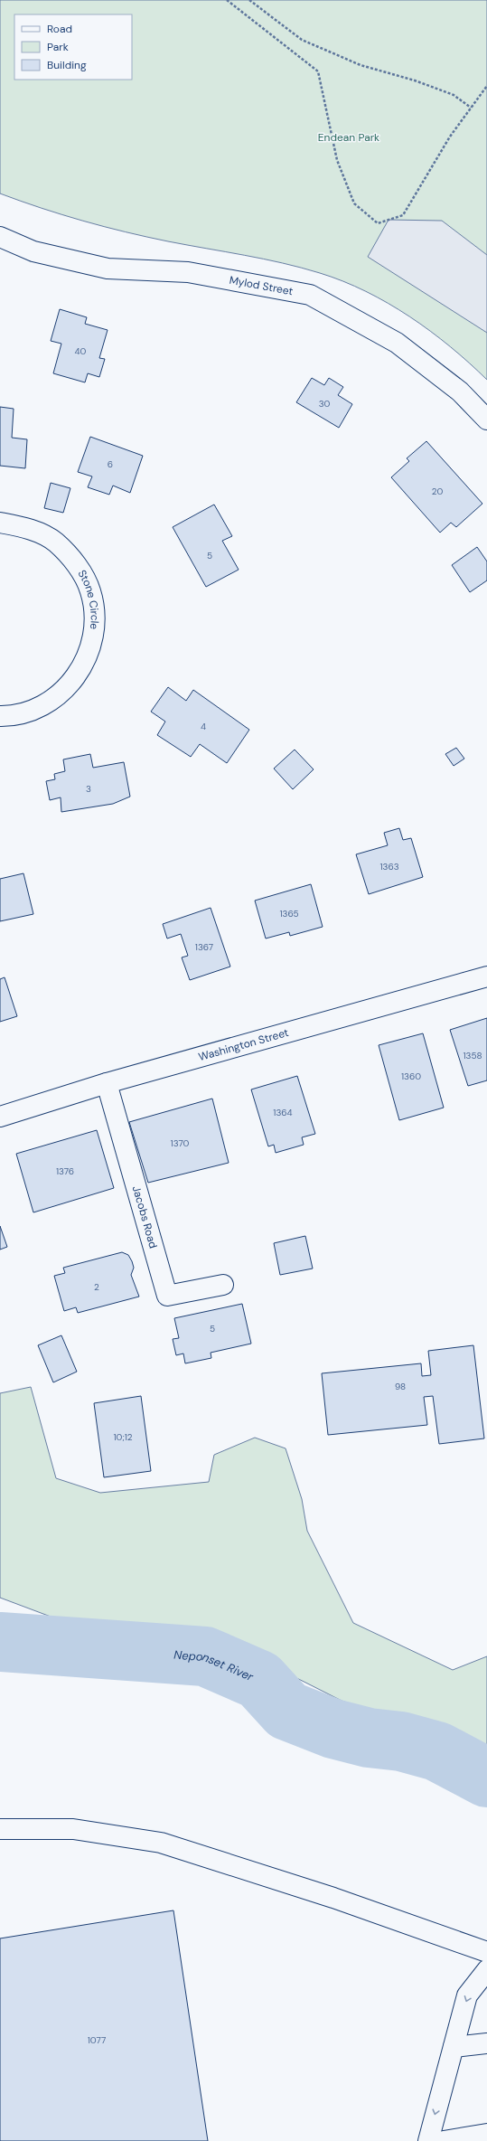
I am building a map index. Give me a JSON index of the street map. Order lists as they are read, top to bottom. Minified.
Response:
{"streets":{"street":["Mylod Street","Stone Circle","Washington Street","Jacobs Road"]},"crossings":[["Washington Street","Jacobs Road"]],"water":["Neponset River"],"parks":["Endean Park"],"house_numbers":["40","30","6","20","5","4","3","1363","1365","1367","1358","1360","1364","1370","1376","2","5","98","10;12","1077"],"legend":["Road","Park","Building"]}
